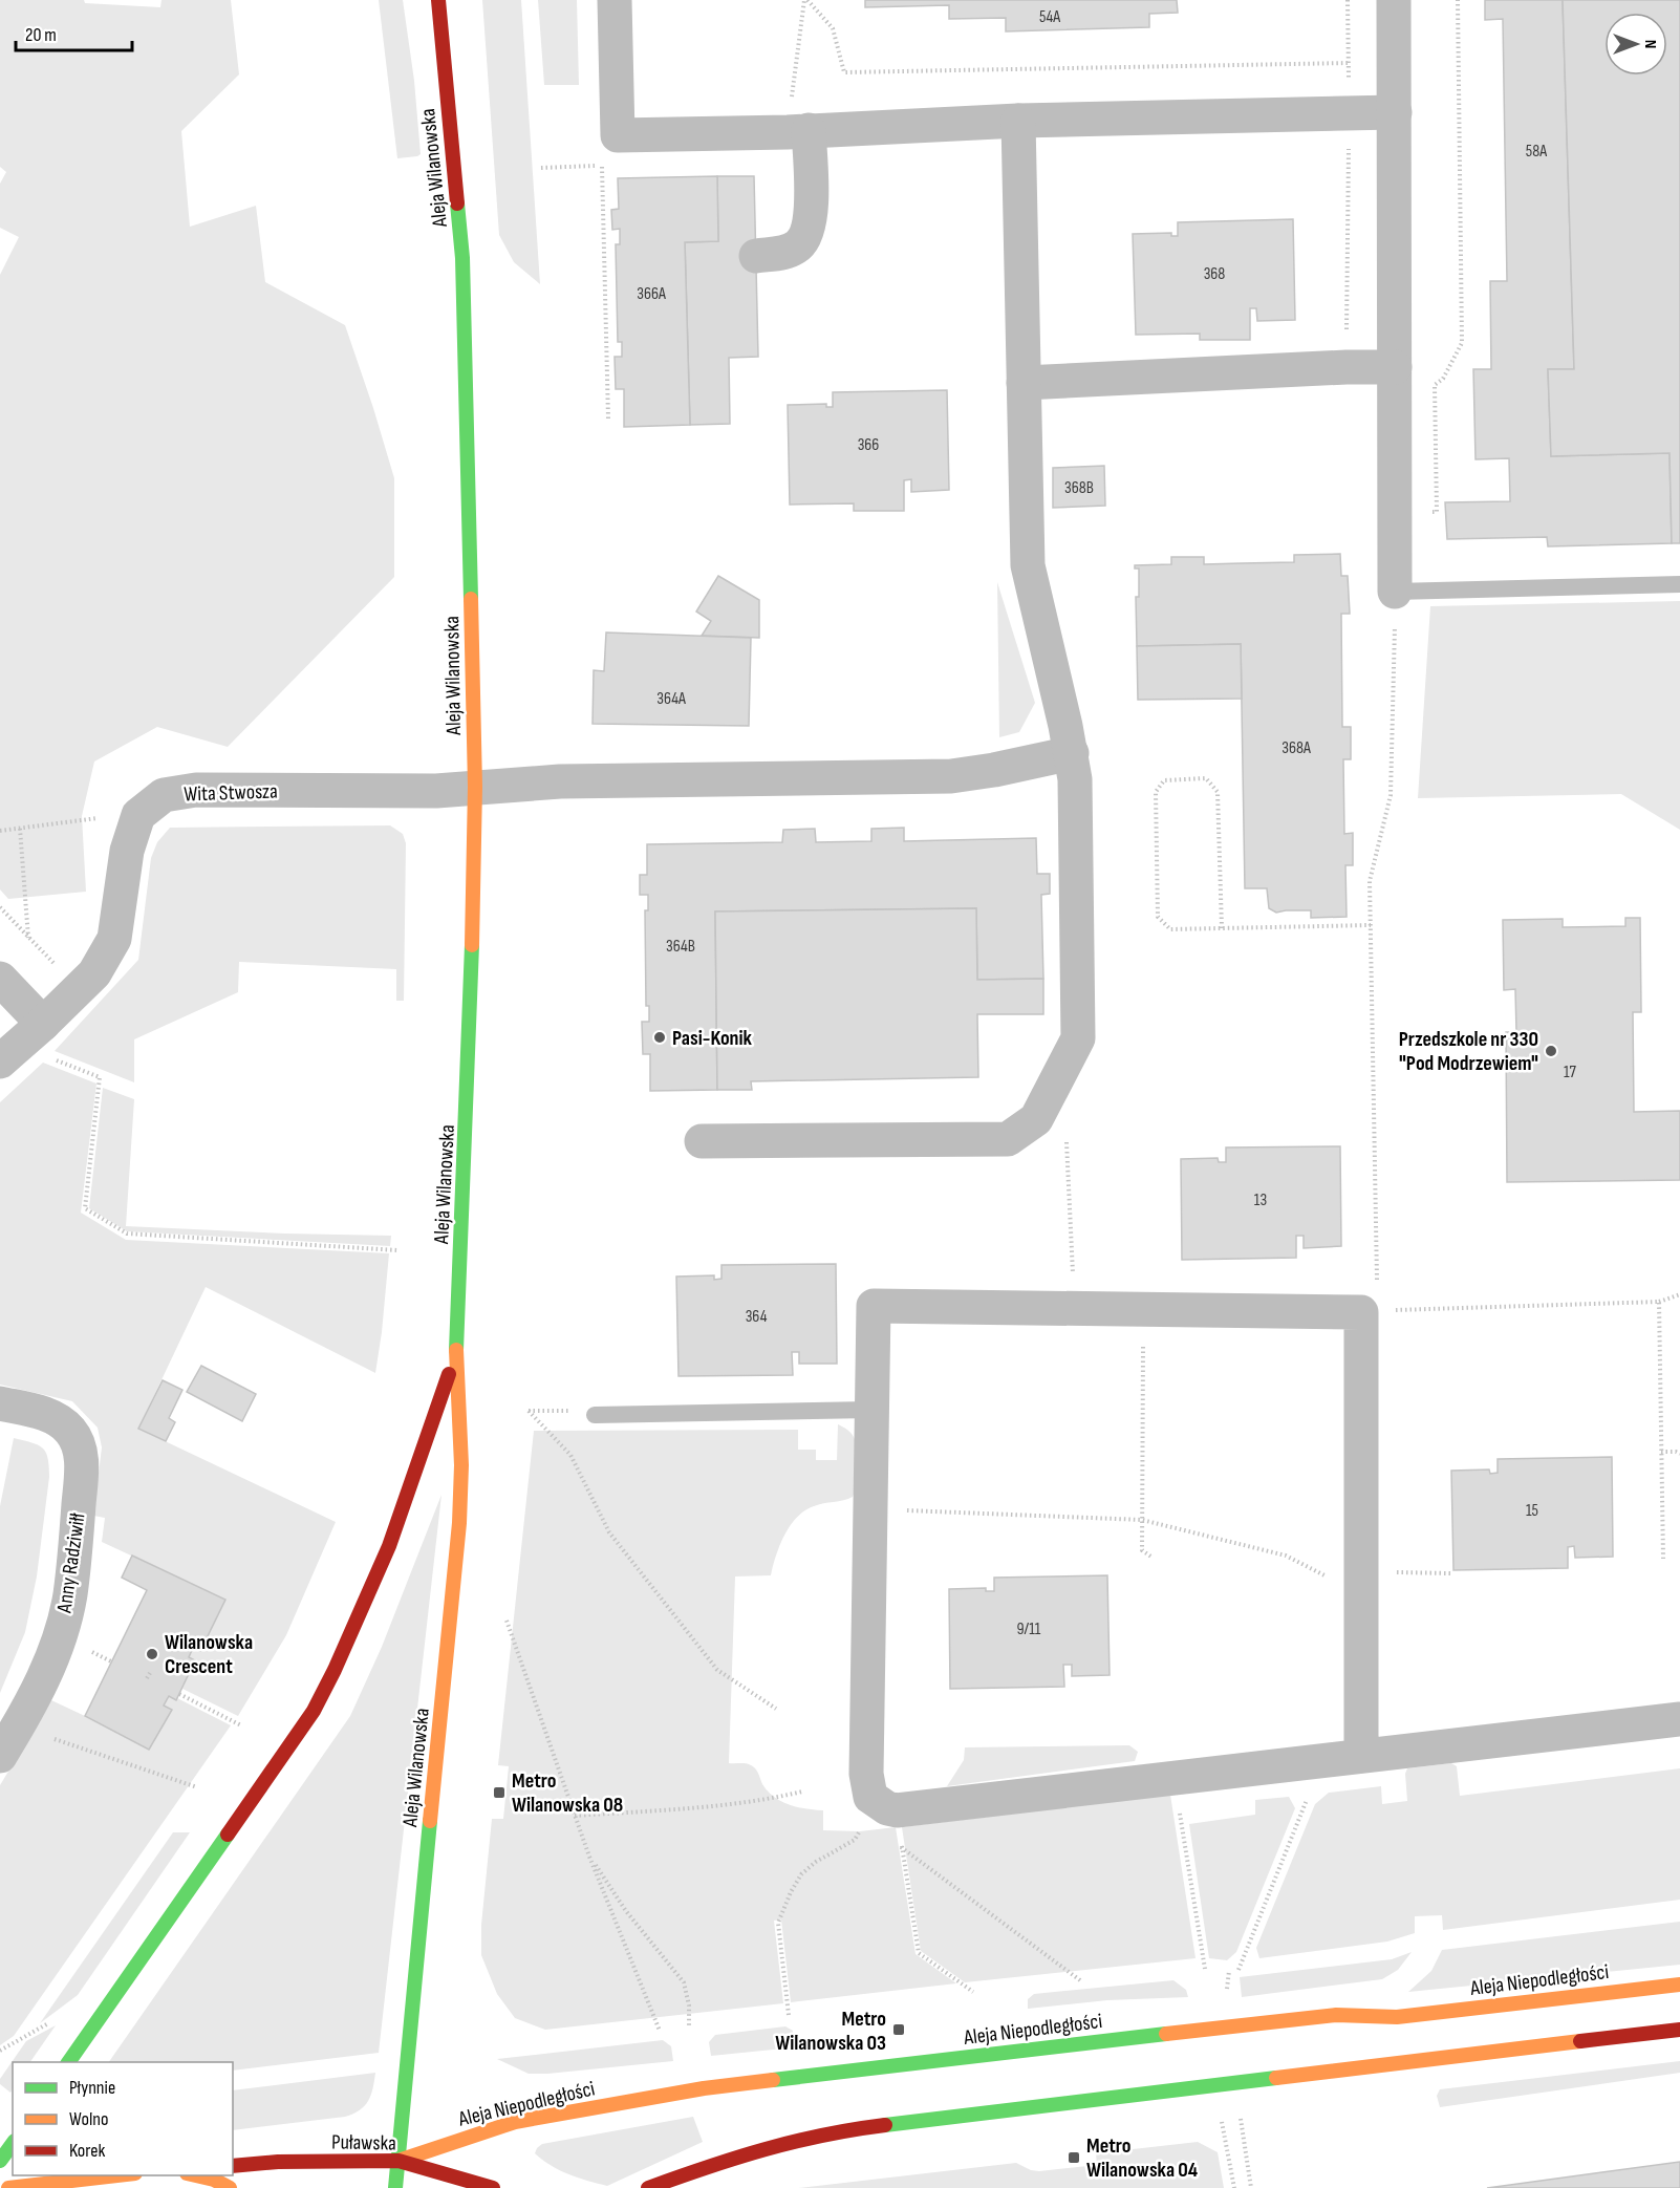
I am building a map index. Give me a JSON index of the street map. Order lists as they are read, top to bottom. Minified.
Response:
{"streets":{"main road":["Aleja Wilanowska","Aleja Niepodległości","Puławska"],"street":["Wita Stwosza","Anny Radziwiłł"]},"crossings":[["Aleja Wilanowska","Wita Stwosza"],["Aleja Wilanowska","Aleja Niepodległości"],["Aleja Wilanowska","Puławska"],["Aleja Niepodległości","Puławska"]],"places":{"other":["Pasi-Konik","Przedszkole nr 330 \"Pod Modrzewiem\"","Wilanowska Crescent"],"transit":["Metro Wilanowska 08","Metro Wilanowska 03","Metro Wilanowska 04"]},"house_numbers":["54A","58A","368","366A","366","368B","364A","368A","364B","17","13","364","15","9/11"],"legend":["Płynnie","Wolno","Korek"],"scale_bar":"20 m","north":"right"}
